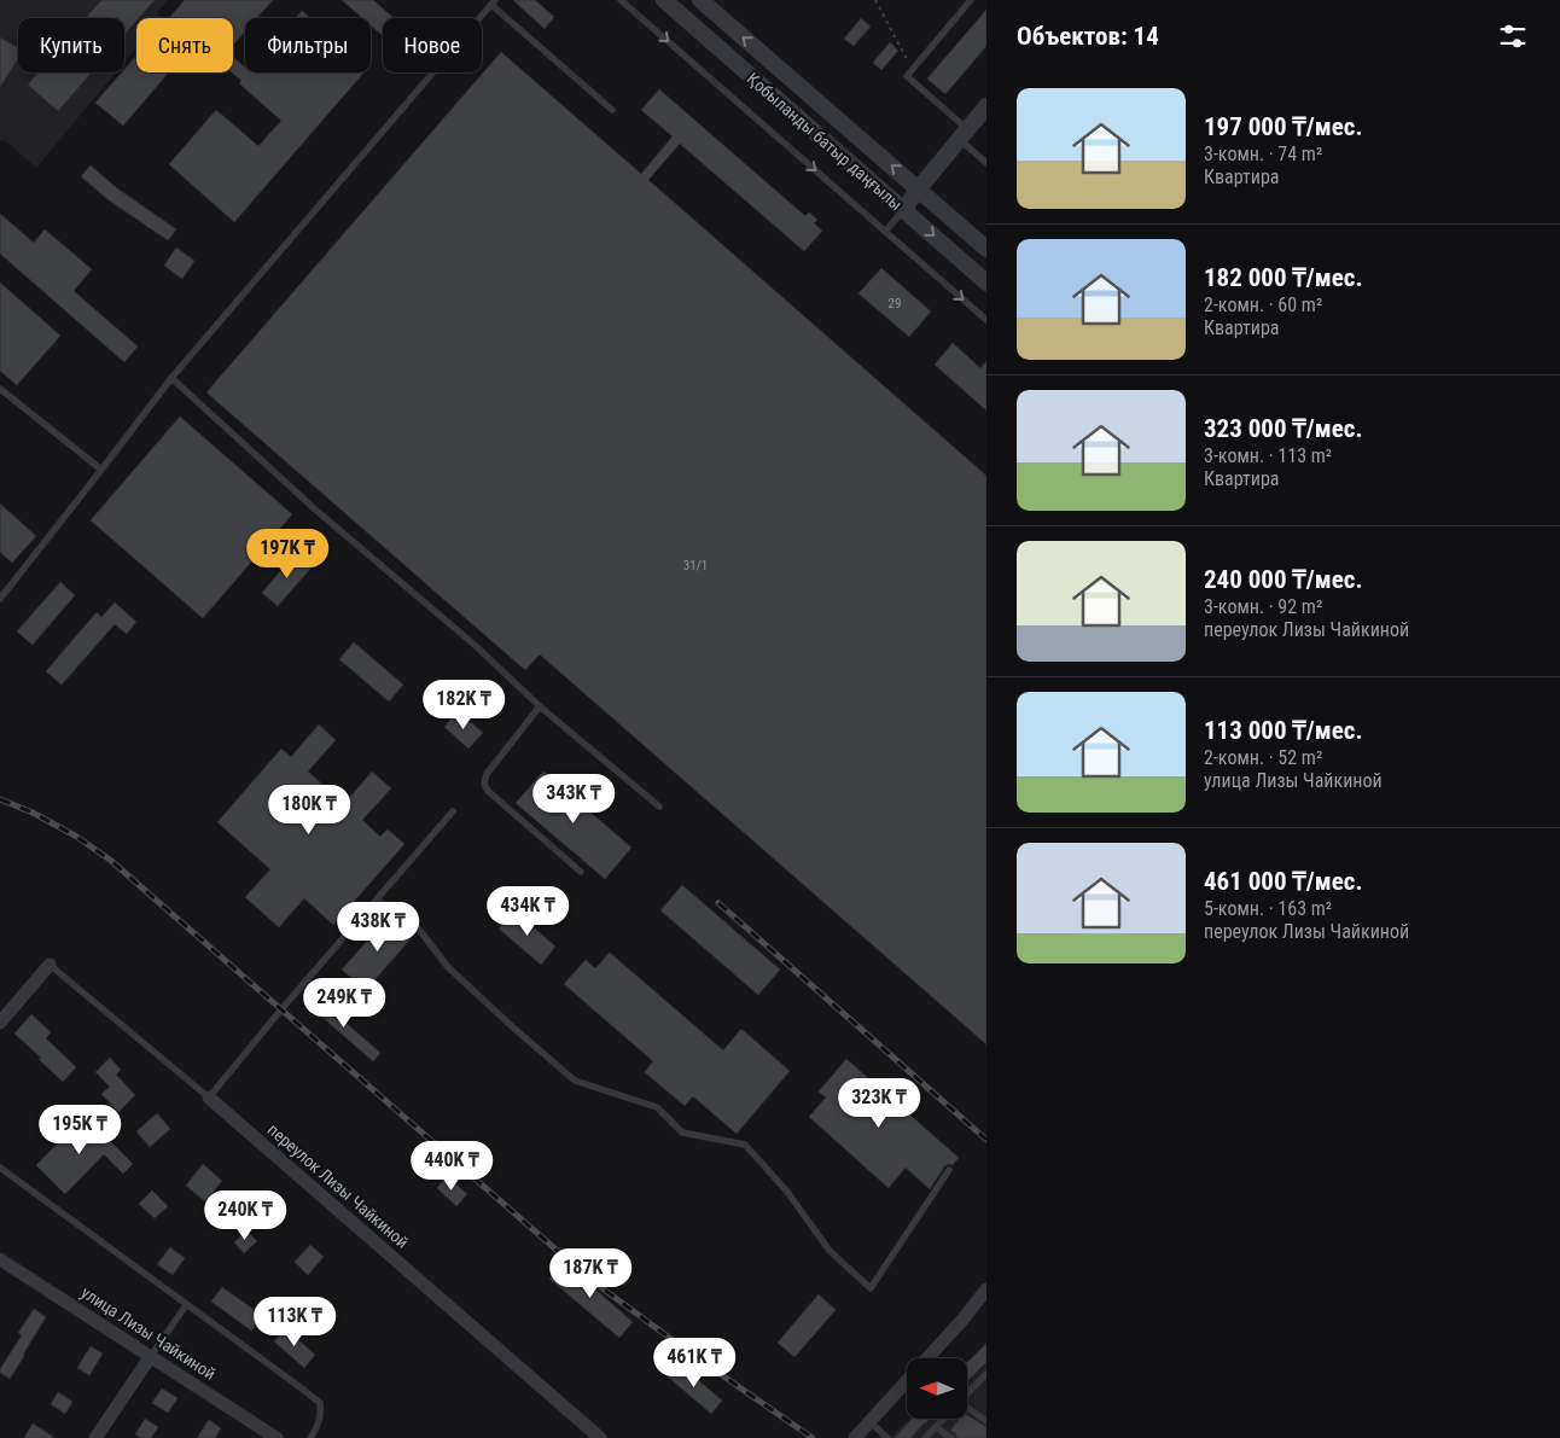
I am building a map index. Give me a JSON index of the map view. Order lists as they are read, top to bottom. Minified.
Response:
{"streets":{"street":["Қобыланды батыр даңғылы","переулок Лизы Чайкиной","улица Лизы Чайкиной"]},"house_numbers":["29","31/1"],"north":"left","page":{"heading":"Объектов: 14","chip":["Купить","Снять","Фильтры","Новое"],"list":[{"name":"197 000 ₸/мес.","note":"3-комн. · 74 m² · Квартира"},{"name":"182 000 ₸/мес.","note":"2-комн. · 60 m² · Квартира"},{"name":"323 000 ₸/мес.","note":"3-комн. · 113 m² · Квартира"},{"name":"240 000 ₸/мес.","note":"3-комн. · 92 m² · переулок Лизы Чайкиной"},{"name":"113 000 ₸/мес.","note":"2-комн. · 52 m² · улица Лизы Чайкиной"},{"name":"461 000 ₸/мес.","note":"5-комн. · 163 m² · переулок Лизы Чайкиной"}],"price":["197K ₸","182K ₸","343K ₸","180K ₸","434K ₸","438K ₸","249K ₸","323K ₸","195K ₸","440K ₸","240K ₸","187K ₸","113K ₸","461K ₸"]}}
